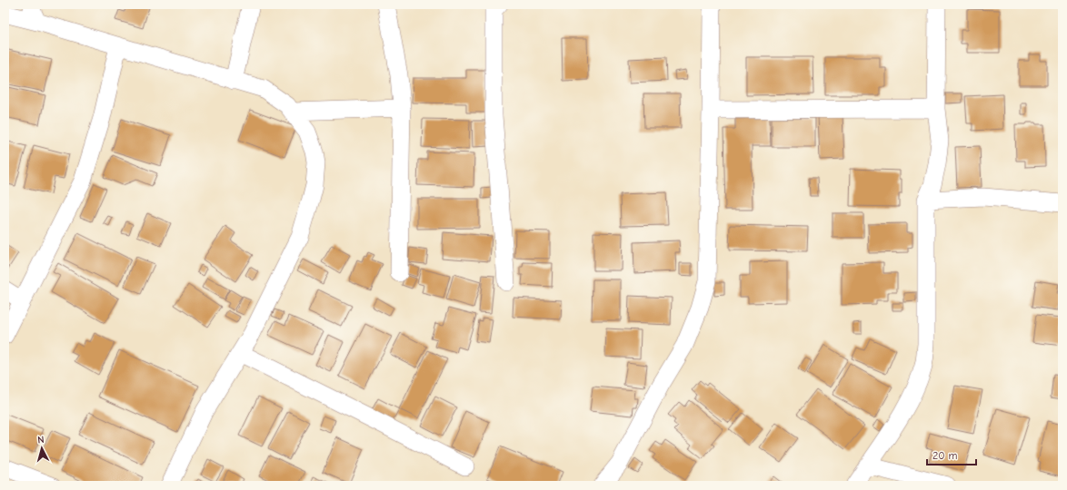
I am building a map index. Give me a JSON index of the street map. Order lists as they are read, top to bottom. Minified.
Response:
{"scale_bar":"20 m","north":"top"}
